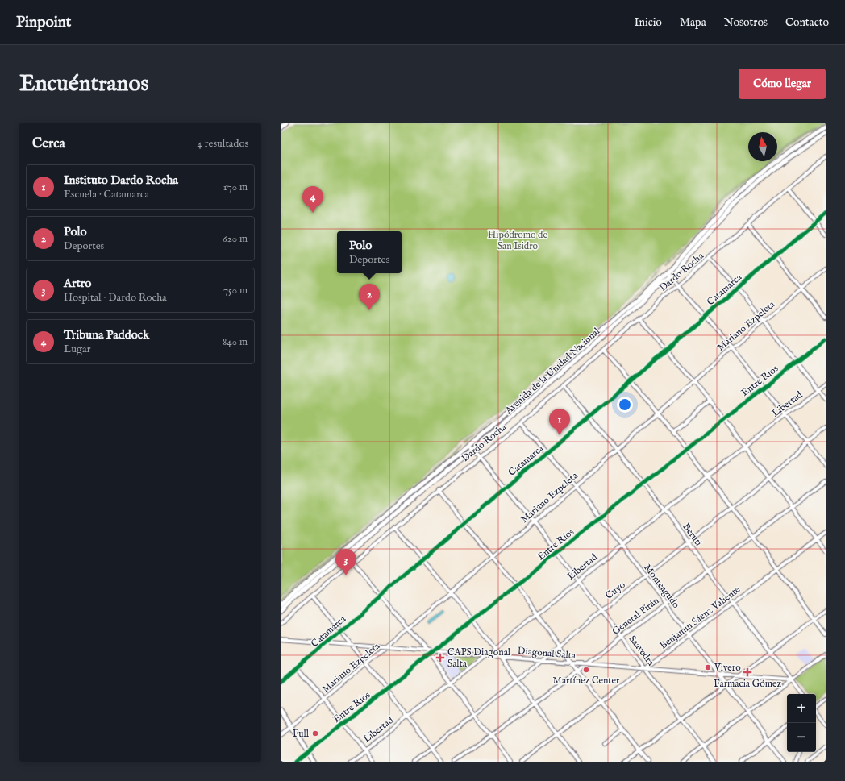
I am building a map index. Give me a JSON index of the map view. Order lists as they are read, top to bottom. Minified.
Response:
{"streets":{"main road":["Avenida de la Unidad Nacional"],"street":["Dardo Rocha","Catamarca","Mariano Ezpeleta","Entre Ríos","Libertad","Beruti","Monteagudo","Cuyo","General Pirán","Benjamín Sáenz Valiente","Saavedra","Diagonal Salta"]},"crossings":[["Dardo Rocha","Beruti"],["Dardo Rocha","Monteagudo"],["Dardo Rocha","Saavedra"],["Catamarca","Beruti"],["Catamarca","Monteagudo"],["Catamarca","Saavedra"],["Catamarca","Diagonal Salta"],["Mariano Ezpeleta","Beruti"],["Mariano Ezpeleta","Monteagudo"],["Mariano Ezpeleta","Saavedra"],["Mariano Ezpeleta","Diagonal Salta"],["Avenida de la Unidad Nacional","Saavedra"],["Entre Ríos","Beruti"],["Entre Ríos","Monteagudo"],["Entre Ríos","Saavedra"],["Entre Ríos","Diagonal Salta"],["Libertad","Beruti"],["Libertad","Monteagudo"],["Libertad","Saavedra"],["Libertad","Diagonal Salta"],["Beruti","Cuyo"],["Beruti","General Pirán"],["Beruti","Benjamín Sáenz Valiente"],["Beruti","Diagonal Salta"],["Monteagudo","Cuyo"],["Monteagudo","General Pirán"],["Monteagudo","Benjamín Sáenz Valiente"],["Monteagudo","Diagonal Salta"],["Cuyo","Saavedra"],["Cuyo","Diagonal Salta"],["General Pirán","Saavedra"],["General Pirán","Diagonal Salta"],["Benjamín Sáenz Valiente","Saavedra"],["Benjamín Sáenz Valiente","Diagonal Salta"],["Saavedra","Diagonal Salta"]],"parks":["Hipódromo de San Isidro"],"places":{"health":["CAPS Diagonal Salta","Farmacia Gómez"],"other":["Vivero","Martínez Center","Full"]},"north":"top","page":{"header":"Pinpoint","nav":["Inicio","Mapa","Nosotros","Contacto"],"buttons":"Cómo llegar","title":"Encuéntranos","heading":["Cerca","4 resultados"],"list":[{"mark":"1","name":"Instituto Dardo Rocha","note":"Escuela · Catamarca","value":"170 m"},{"mark":"2","name":"Polo","note":"Deportes","value":"620 m"},{"mark":"3","name":"Artro","note":"Hospital · Dardo Rocha","value":"750 m"},{"mark":"4","name":"Tribuna Paddock","note":"Lugar","value":"840 m"}],"pins":["4","2","1","3"],"popup":["Polo","Deportes"],"map_buttons":["+","−"]}}
